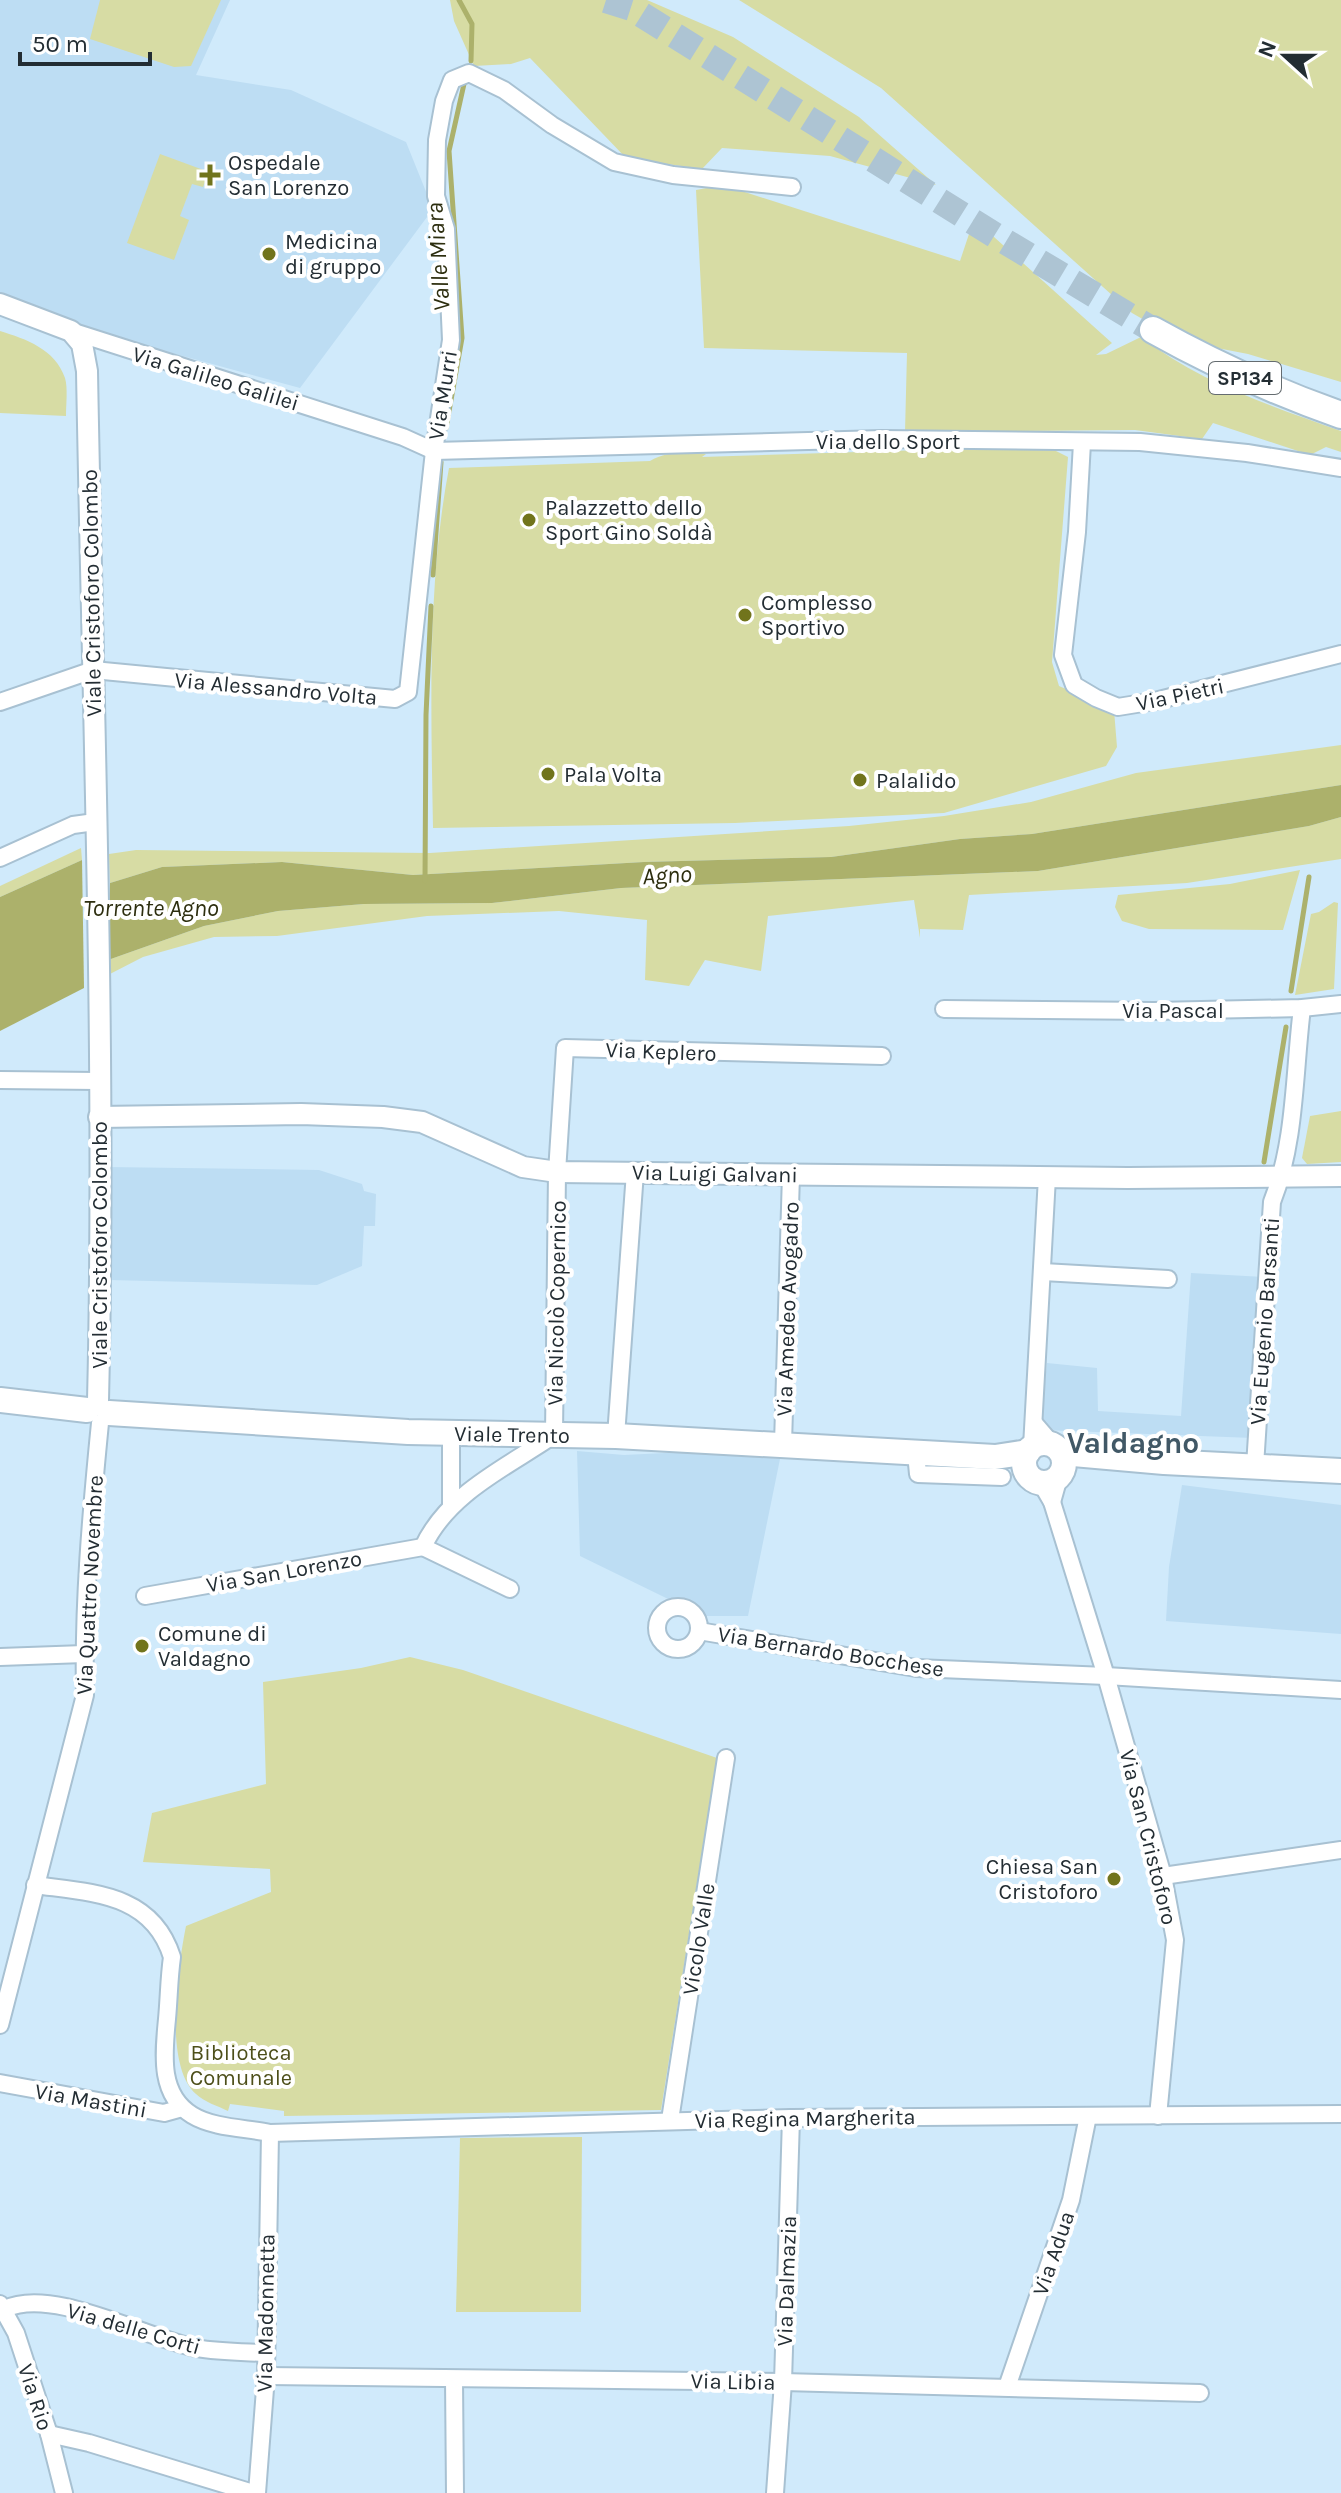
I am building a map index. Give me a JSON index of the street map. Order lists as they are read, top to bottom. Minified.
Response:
{"streets":{"main road":["SP134","Viale Trento"],"street":["Via Galileo Galilei","Via Murri","Via dello Sport","Viale Cristoforo Colombo","Via Alessandro Volta","Via Pietri","Via Pascal","Via Keplero","Via Luigi Galvani","Via Nicolò Copernico","Via Amedeo Avogadro","Via Eugenio Barsanti","Via San Lorenzo","Via Quattro Novembre","Via Bernardo Bocchese","Via San Cristoforo","Vicolo Valle","Via Mastini","Via Regina Margherita","Via Adua","Via Dalmazia","Via Madonnetta","Via delle Corti","Via Libia","Via Rio"]},"crossings":[["Via Galileo Galilei","Via Murri"],["Via Galileo Galilei","Via dello Sport"],["Via Galileo Galilei","Viale Cristoforo Colombo"],["Via Galileo Galilei","Via Alessandro Volta"],["Via Murri","Via dello Sport"],["Via Murri","Via Alessandro Volta"],["Via dello Sport","Via Alessandro Volta"],["Via dello Sport","Via Pietri"],["Viale Cristoforo Colombo","Via Alessandro Volta"],["Viale Cristoforo Colombo","Via Luigi Galvani"],["Viale Cristoforo Colombo","Viale Trento"],["Viale Cristoforo Colombo","Via Quattro Novembre"],["Via Keplero","Via Luigi Galvani"],["Via Keplero","Via Nicolò Copernico"],["Via Luigi Galvani","Via Nicolò Copernico"],["Via Luigi Galvani","Via Amedeo Avogadro"],["Via Luigi Galvani","Via Eugenio Barsanti"],["Via Nicolò Copernico","Viale Trento"],["Via Amedeo Avogadro","Viale Trento"],["Via Eugenio Barsanti","Viale Trento"],["Viale Trento","Via Quattro Novembre"],["Viale Trento","Via San Cristoforo"],["Via Bernardo Bocchese","Via San Cristoforo"],["Via San Cristoforo","Via Regina Margherita"],["Vicolo Valle","Via Regina Margherita"],["Via Mastini","Via Regina Margherita"],["Via Regina Margherita","Via Adua"],["Via Regina Margherita","Via Dalmazia"],["Via Regina Margherita","Via Madonnetta"],["Via Adua","Via Libia"],["Via Dalmazia","Via Libia"],["Via Madonnetta","Via delle Corti"],["Via Madonnetta","Via Libia"],["Via delle Corti","Via Rio"]],"districts":["Valdagno"],"water":["Valle Miara","Agno","Torrente Agno"],"parks":["Biblioteca Comunale"],"places":{"health":["Ospedale San Lorenzo"],"other":["Medicina di gruppo","Palazzetto dello Sport Gino Soldà","Complesso Sportivo","Pala Volta","Palalido","Comune di Valdagno","Chiesa San Cristoforo"]},"scale_bar":"50 m","north":"left"}
